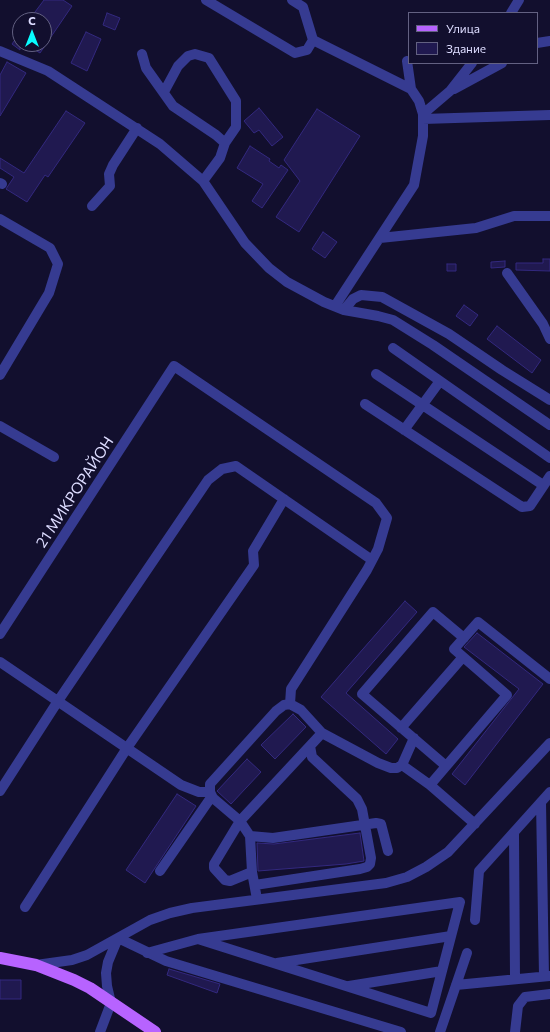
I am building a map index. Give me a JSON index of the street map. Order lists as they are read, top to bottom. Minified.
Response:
{"streets":{"street":["21 МИКРОРАЙОН"]},"legend":["Улица","Здание"],"north":"top"}
